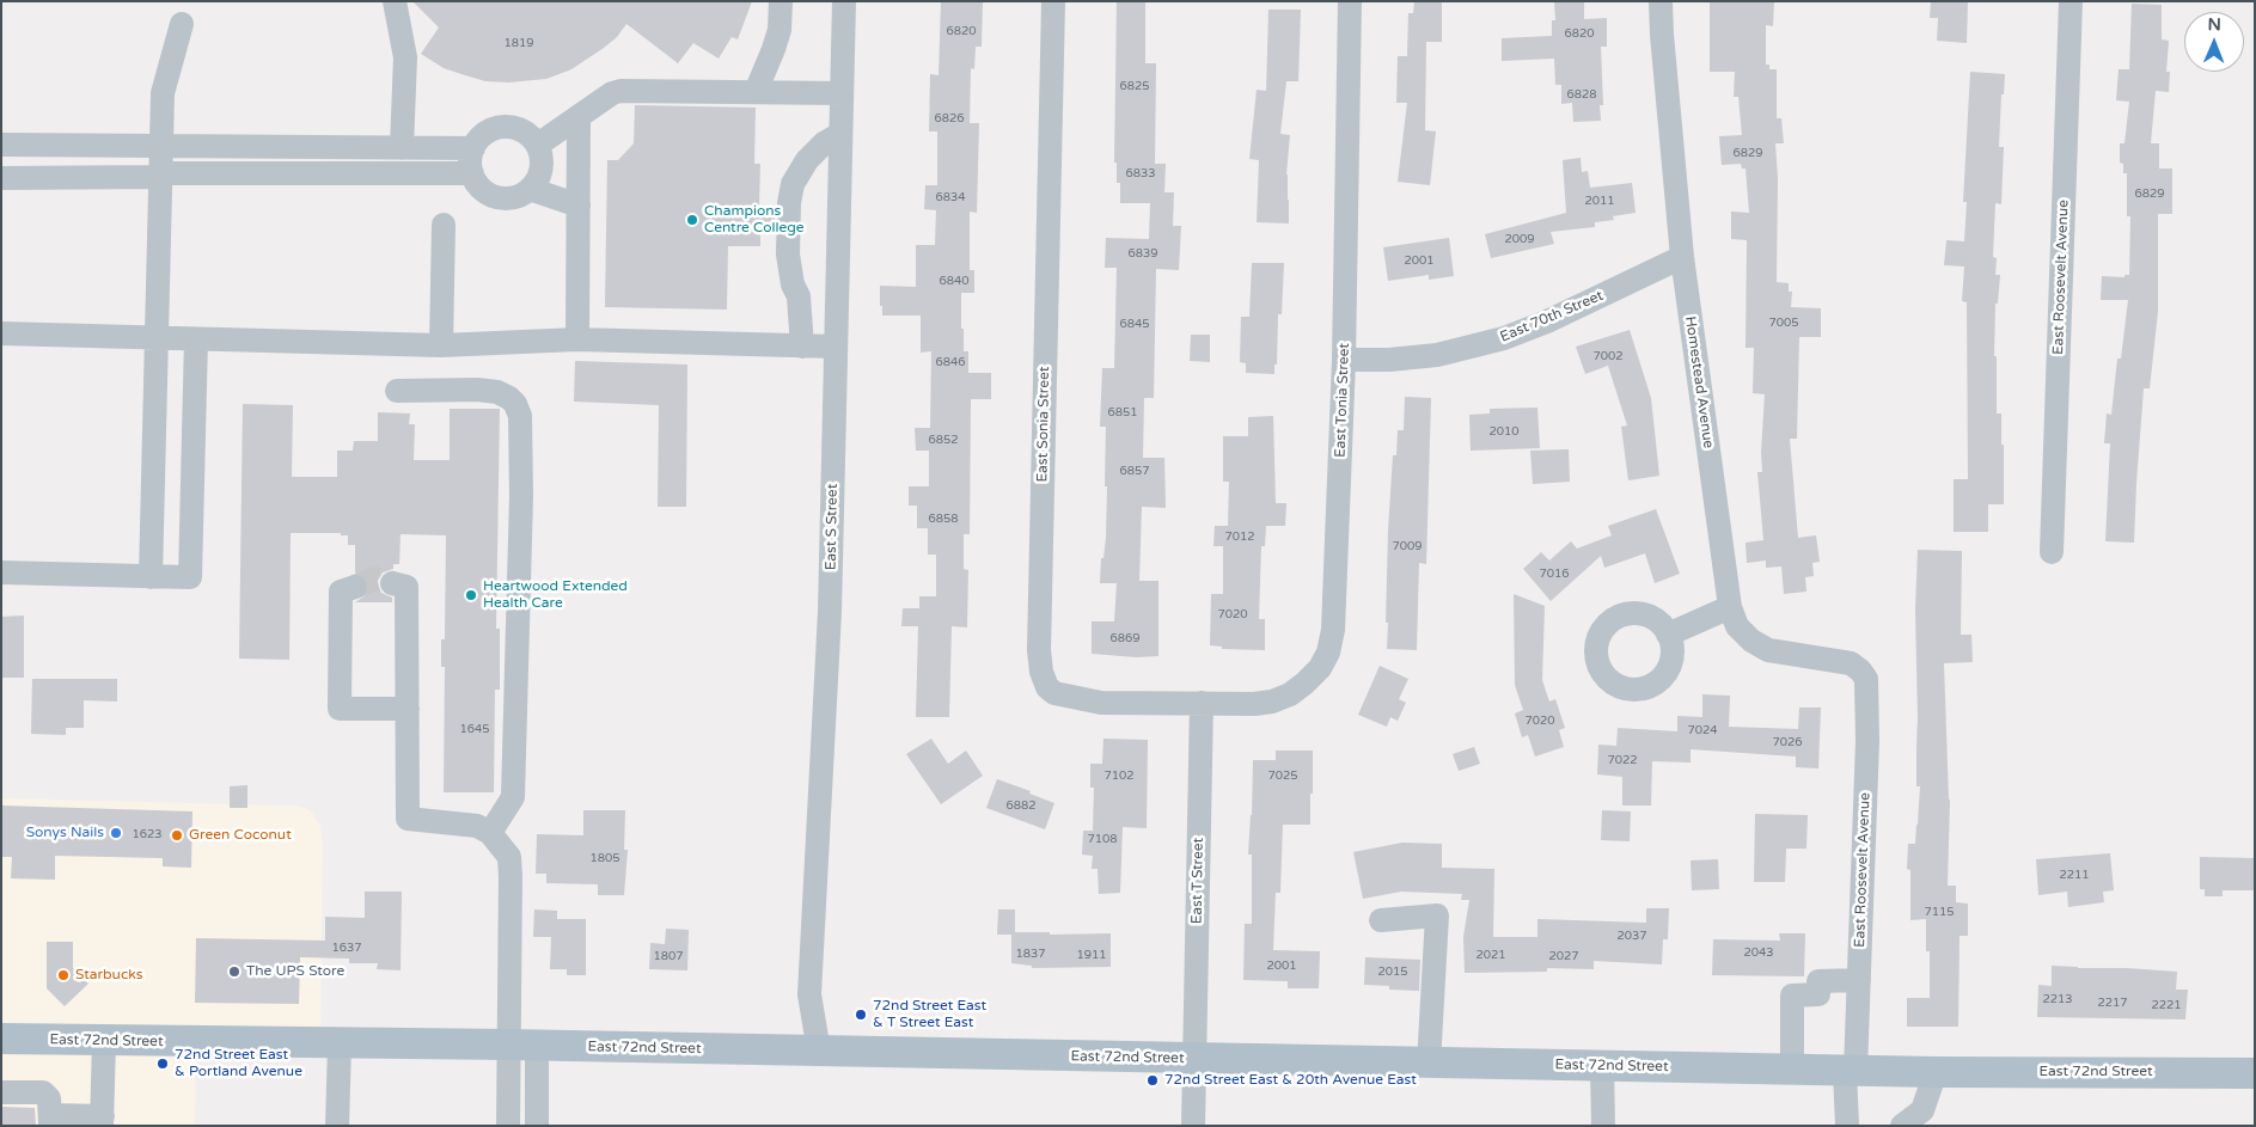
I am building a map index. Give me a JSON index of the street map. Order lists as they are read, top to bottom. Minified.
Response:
{"streets":{"main road":["East 72nd Street"],"street":["East Roosevelt Avenue","East 70th Street","Homestead Avenue","East Tonia Street","East Sonia Street","East S Street","East T Street"]},"crossings":[["East Roosevelt Avenue","Homestead Avenue"],["East Roosevelt Avenue","East 72nd Street"],["East 70th Street","Homestead Avenue"],["East 70th Street","East Tonia Street"],["East Tonia Street","East Sonia Street"],["East Tonia Street","East T Street"],["East Sonia Street","East T Street"],["East S Street","East 72nd Street"],["East T Street","East 72nd Street"]],"places":["Champions Centre College","Heartwood Extended Health Care","Sonys Nails","Green Coconut","The UPS Store","Starbucks","72nd Street East & T Street East","72nd Street East & Portland Avenue","72nd Street East & 20th Avenue East"],"house_numbers":["6820","6820","1819","6825","6828","6826","6829","6833","6829","6834","2011","2009","6839","2001","6840","7005","6845","7002","6846","6851","2010","6852","6857","6858","7012","7009","7016","7020","6869","7020","1645","7024","7026","7022","7102","7025","6882","1623","7108","1805","2211","7115","2037","1637","2043","1837","1911","2021","1807","2027","2001","2015","2213","2217","2221"],"north":"top"}
